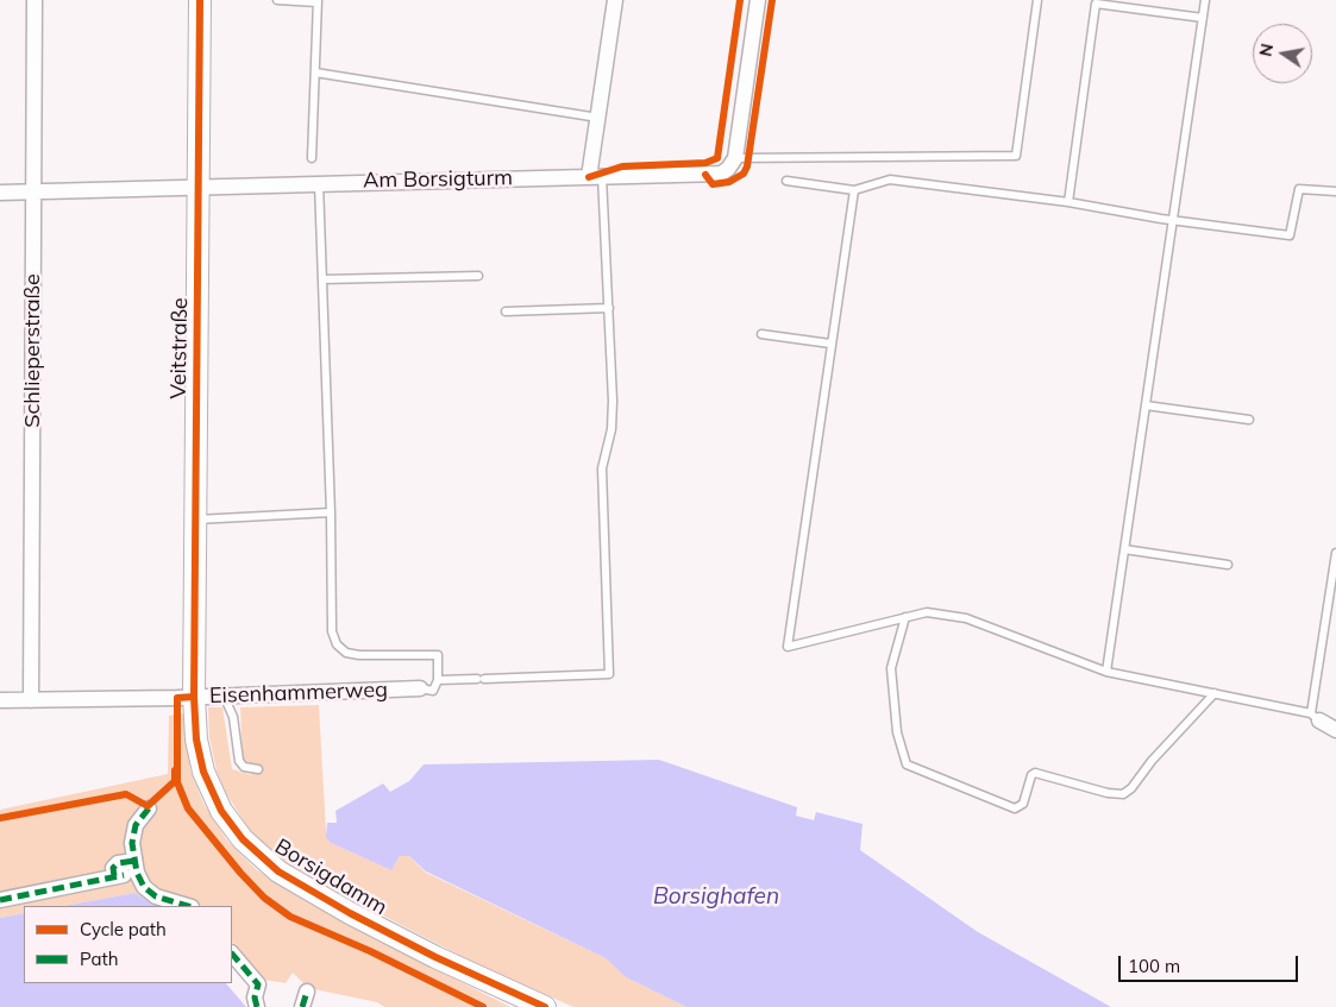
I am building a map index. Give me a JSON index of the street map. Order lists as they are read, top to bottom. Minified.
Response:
{"streets":{"street":["Am Borsigturm","Veitstraße","Schlieperstraße","Eisenhammerweg","Borsigdamm"]},"crossings":[["Am Borsigturm","Veitstraße"],["Am Borsigturm","Schlieperstraße"],["Veitstraße","Eisenhammerweg"],["Veitstraße","Borsigdamm"],["Schlieperstraße","Eisenhammerweg"],["Eisenhammerweg","Borsigdamm"]],"water":["Borsighafen"],"legend":["Cycle path","Path"],"scale_bar":"100 m","north":"left"}
